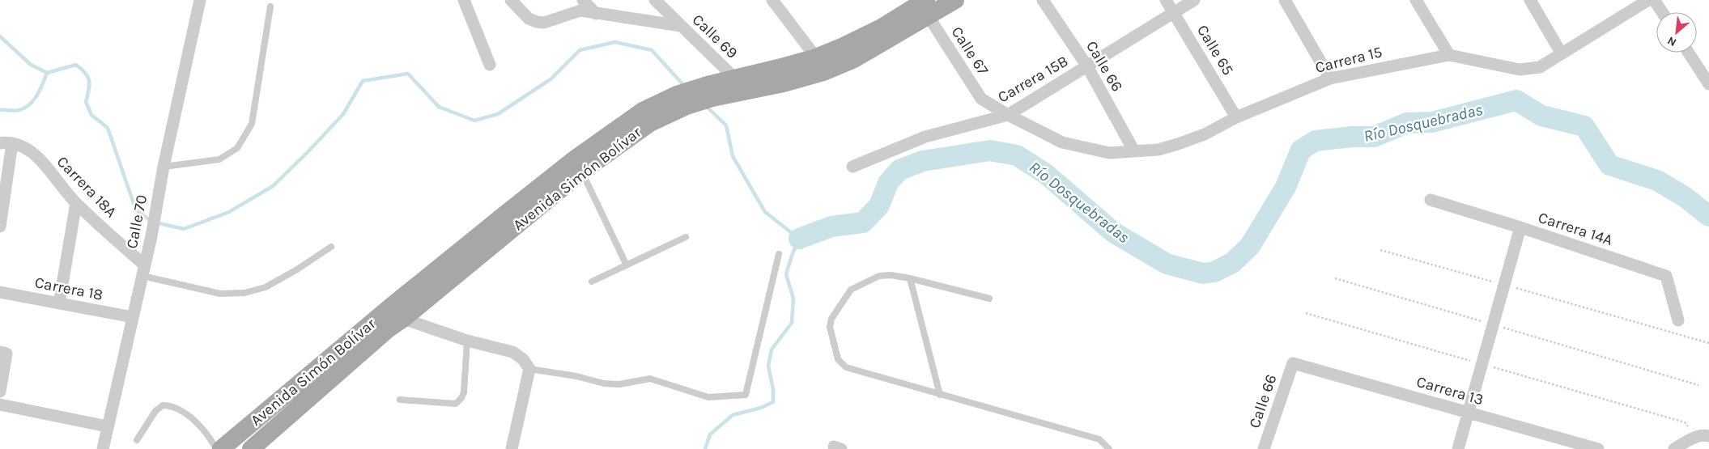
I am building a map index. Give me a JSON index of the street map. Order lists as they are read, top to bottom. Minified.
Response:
{"streets":{"main road":["Avenida Simón Bolívar"],"street":["Calle 69","Calle 65","Calle 67","Carrera 15","Calle 66","Carrera 15B","Carrera 18A","Calle 70","Carrera 14A","Carrera 18","Carrera 13"]},"crossings":[["Calle 69","Avenida Simón Bolívar"],["Calle 65","Carrera 15"],["Calle 65","Carrera 15B"],["Calle 67","Carrera 15"],["Calle 67","Carrera 15B"],["Calle 67","Avenida Simón Bolívar"],["Carrera 15","Calle 66"],["Carrera 15","Carrera 15B"],["Calle 66","Carrera 15B"],["Calle 66","Carrera 13"],["Carrera 18A","Calle 70"],["Calle 70","Carrera 18"]],"water":["Río Dosquebradas"],"north":"bottom left"}
